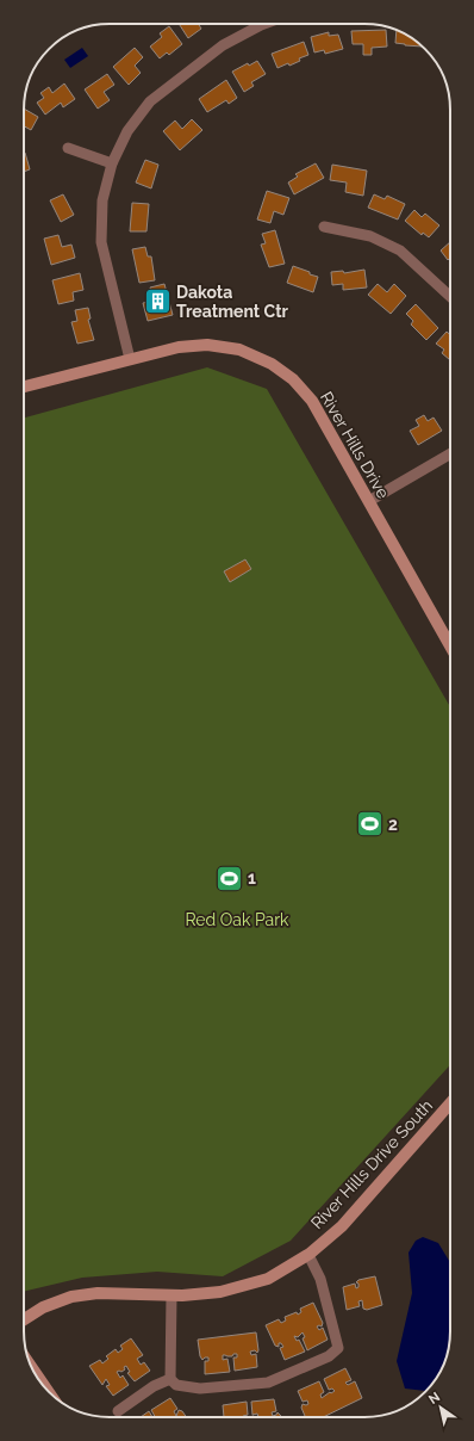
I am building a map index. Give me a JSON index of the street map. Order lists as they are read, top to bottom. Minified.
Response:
{"streets":{"street":["River Hills Drive","River Hills Drive South"]},"parks":["Red Oak Park"],"places":{"building":["Dakota Treatment Ctr"],"sports":["2","1"]},"north":"top left"}
